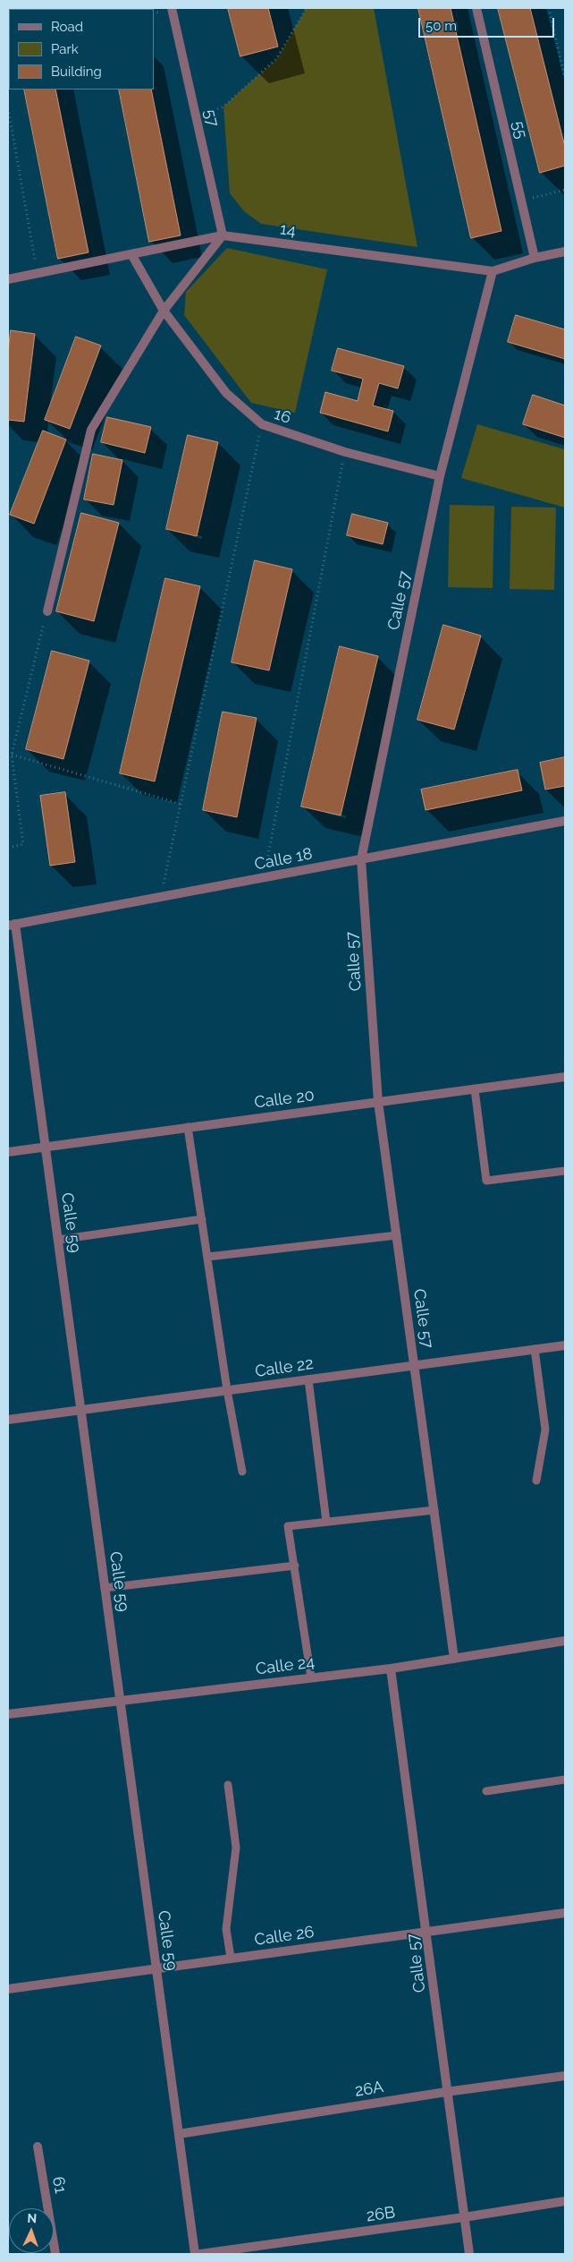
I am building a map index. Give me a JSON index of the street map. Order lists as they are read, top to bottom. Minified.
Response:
{"streets":{"street":["57","55","14","16","Calle 57","Calle 18","Calle 20","Calle 59","Calle 22","Calle 24","Calle 26","26A","61","26B"]},"crossings":[["57","14"],["55","14"],["14","16"],["14","Calle 57"],["16","Calle 57"],["Calle 57","Calle 18"],["Calle 57","Calle 20"],["Calle 57","Calle 22"],["Calle 57","Calle 24"],["Calle 57","Calle 26"],["Calle 57","26A"],["Calle 57","26B"],["Calle 18","Calle 59"],["Calle 20","Calle 59"],["Calle 59","Calle 22"],["Calle 59","Calle 24"],["Calle 59","Calle 26"],["Calle 59","26A"]],"legend":["Road","Park","Building"],"scale_bar":"50 m","north":"top"}
